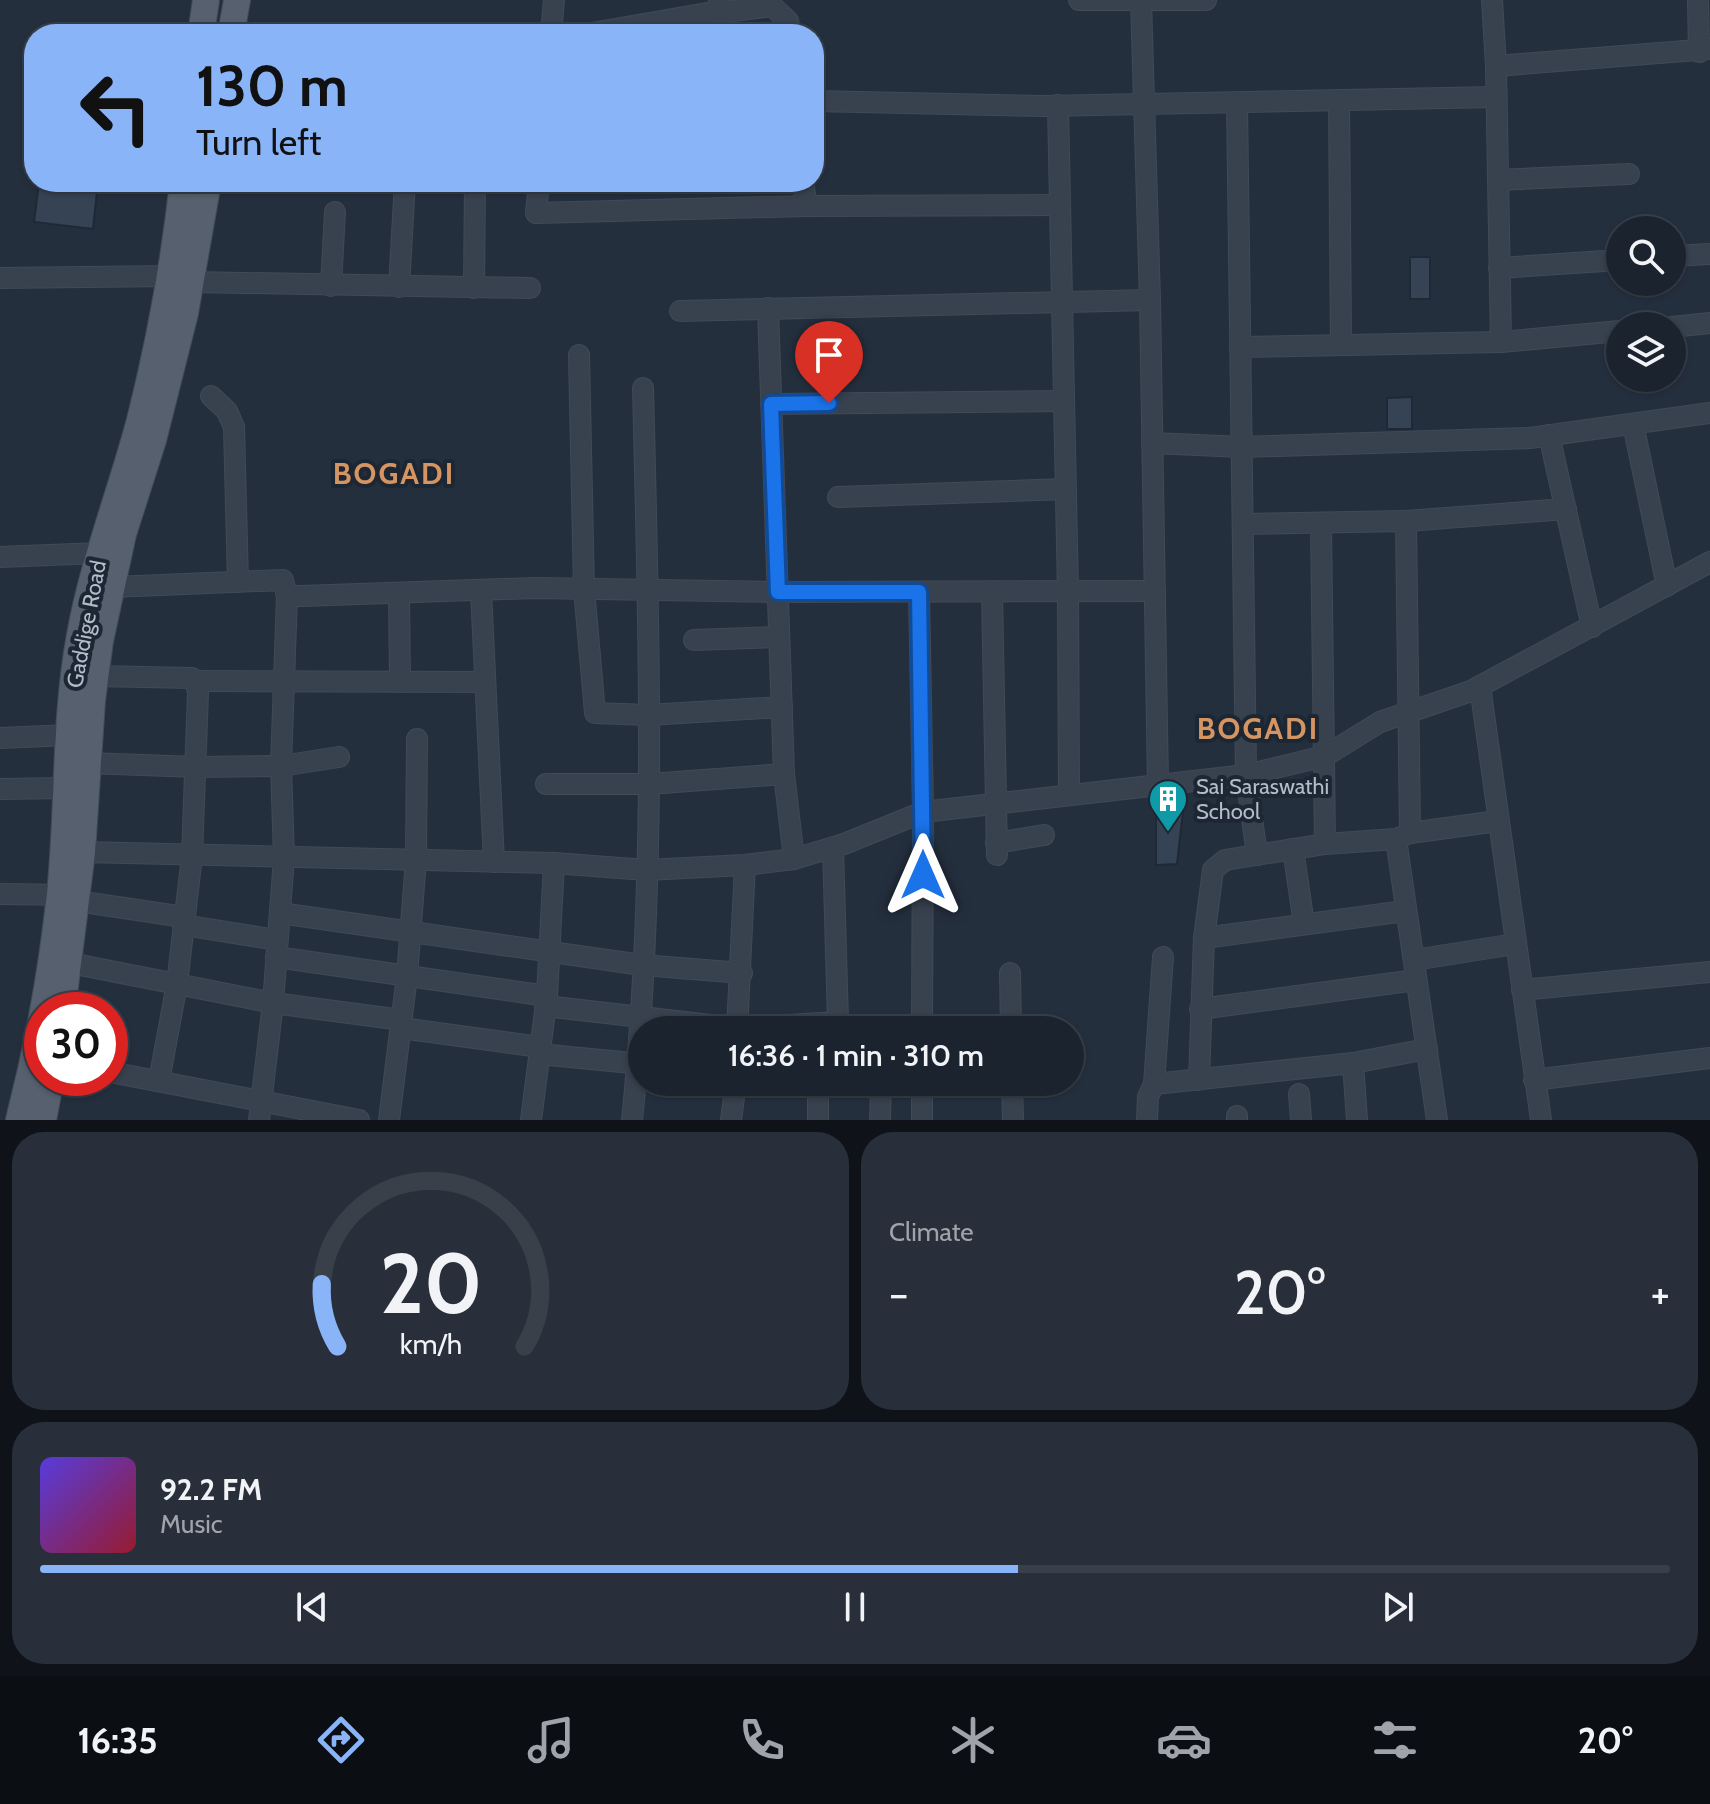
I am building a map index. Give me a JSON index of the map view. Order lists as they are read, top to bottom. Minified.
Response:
{"streets":{"main road":["Gaddige Road"]},"districts":["BOGADI","BOGADI"],"places":{"building":["Sai Saraswathi School"]},"page":{"turn":["130 m","Turn left"],"limit":"30","trip":"16:36 · 1 min · 310 m","tile":"Climate","heat":["−","20°","+"],"song":["92.2 FM","Music"],"tabs":["16:35","20°"],"gauge":["20","km/h"]}}
